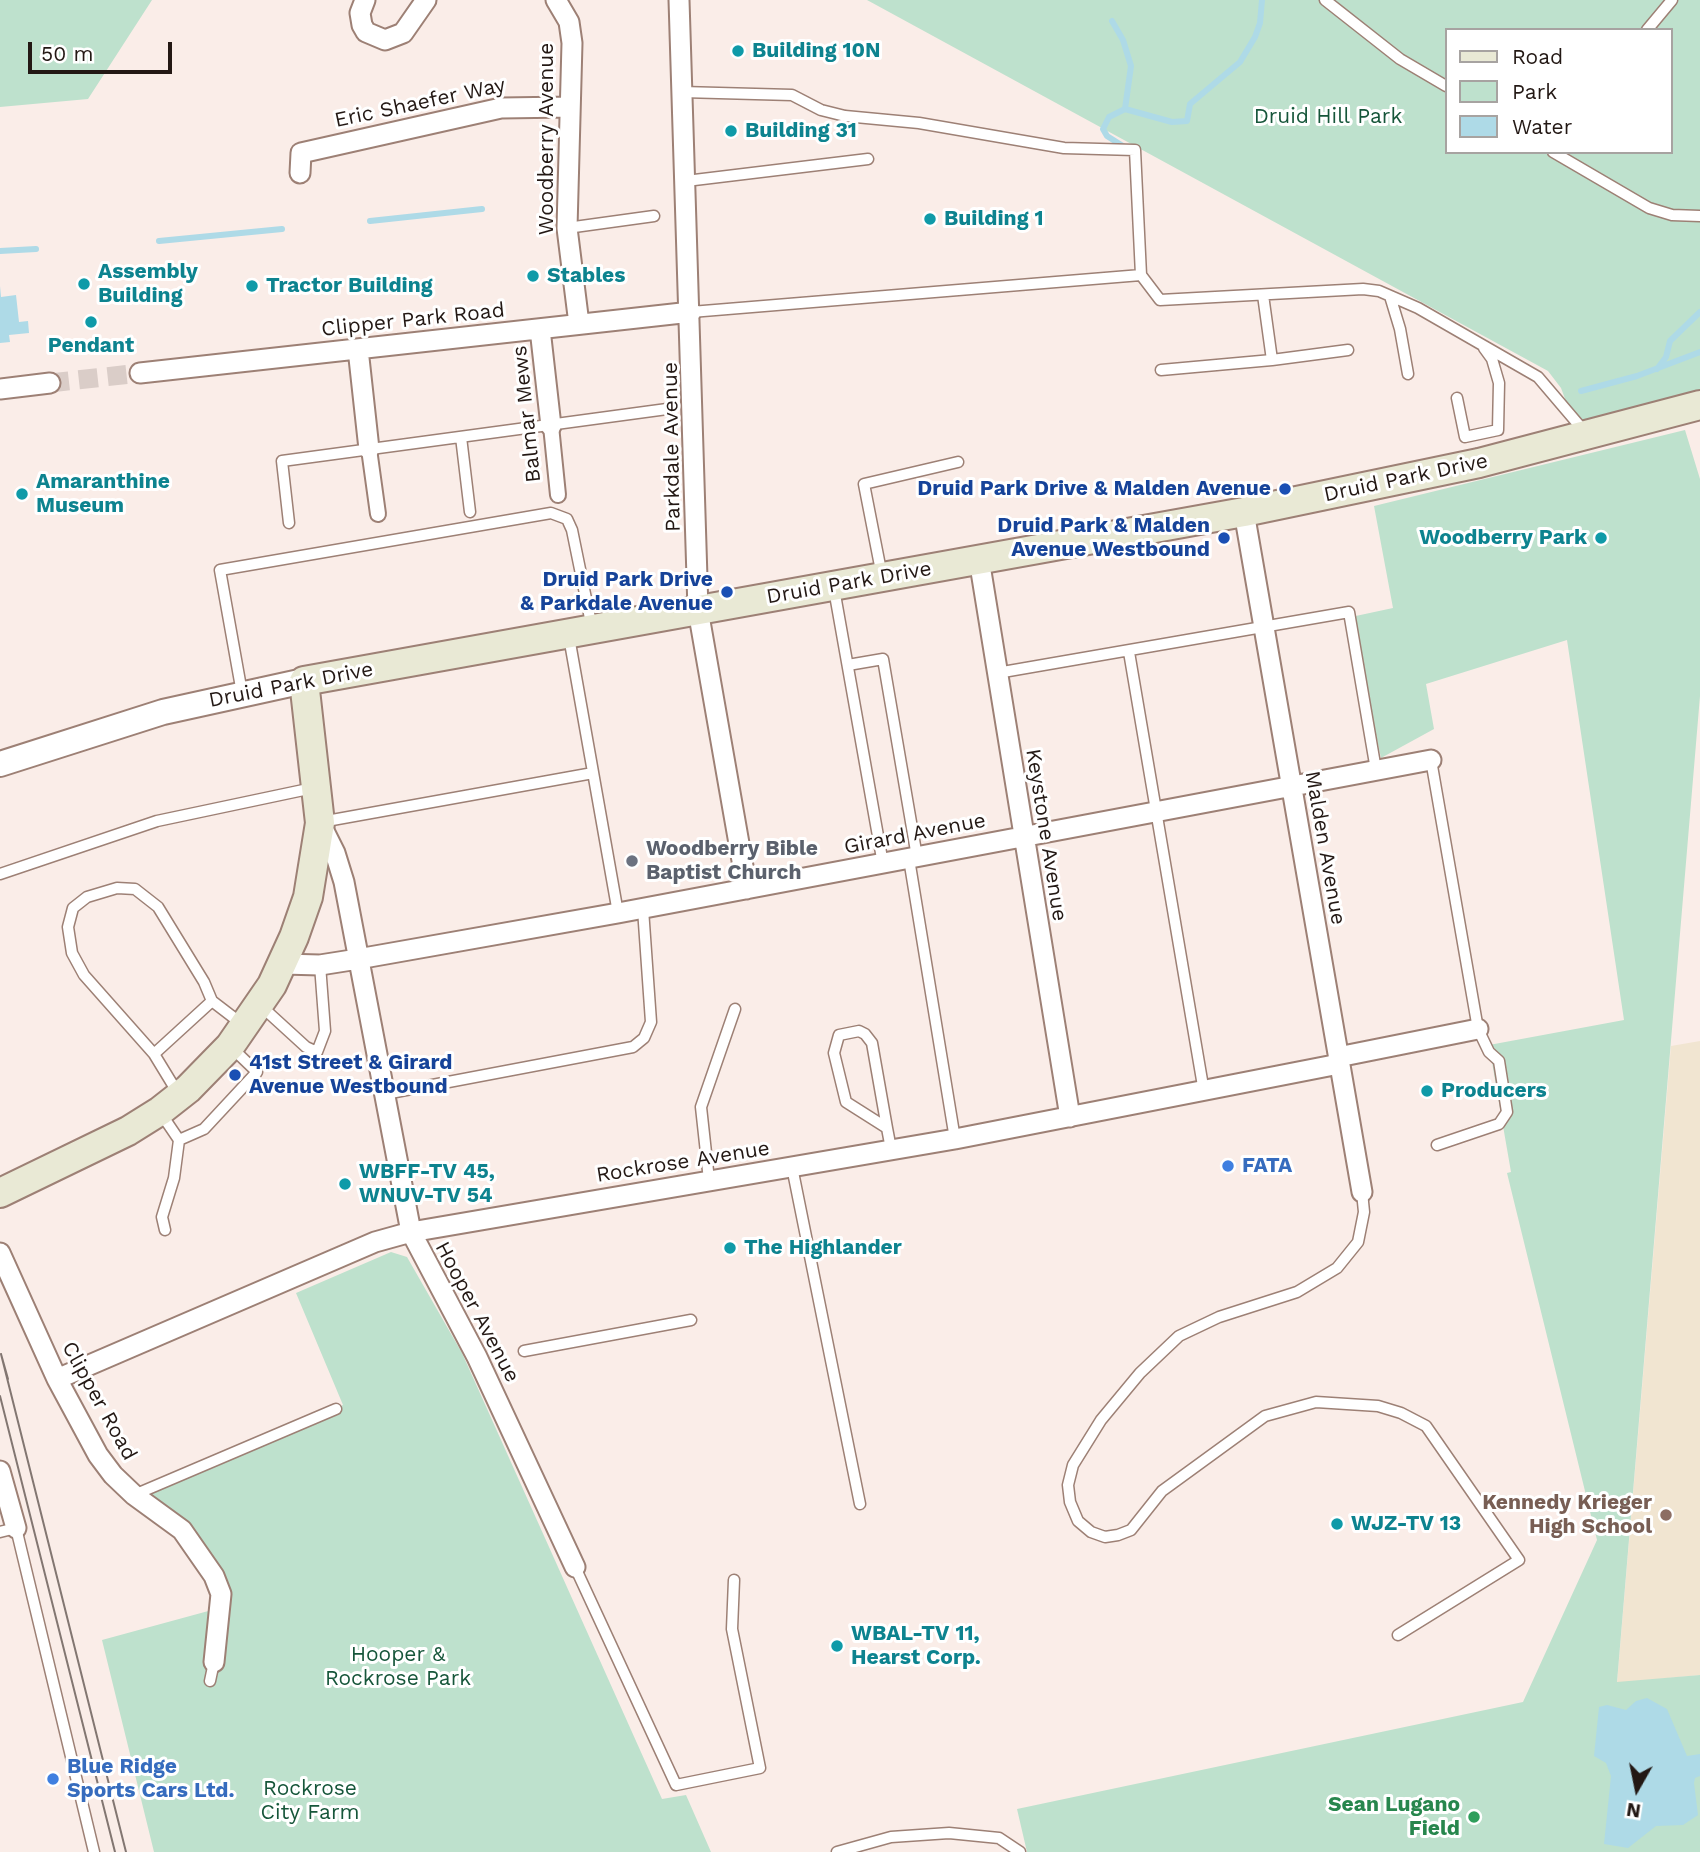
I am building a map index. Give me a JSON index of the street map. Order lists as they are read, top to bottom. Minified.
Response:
{"streets":{"main road":["Druid Park Drive"],"street":["Eric Shaefer Way","Woodberry Avenue","Clipper Park Road","Balmar Mews","Parkdale Avenue","Girard Avenue","Keystone Avenue","Malden Avenue","Rockrose Avenue","Hooper Avenue","Clipper Road"]},"crossings":[["Eric Shaefer Way","Woodberry Avenue"],["Woodberry Avenue","Clipper Park Road"],["Clipper Park Road","Balmar Mews"],["Clipper Park Road","Parkdale Avenue"],["Parkdale Avenue","Druid Park Drive"],["Parkdale Avenue","Girard Avenue"],["Druid Park Drive","Keystone Avenue"],["Druid Park Drive","Malden Avenue"],["Girard Avenue","Keystone Avenue"],["Girard Avenue","Malden Avenue"],["Girard Avenue","Hooper Avenue"],["Keystone Avenue","Rockrose Avenue"],["Malden Avenue","Rockrose Avenue"],["Rockrose Avenue","Hooper Avenue"],["Rockrose Avenue","Clipper Road"]],"parks":["Druid Hill Park","Hooper & Rockrose Park","Rockrose City Farm"],"places":["Building 10N","Building 31","Building 1","Stables","Assembly Building","Tractor Building","Pendant","Druid Park Drive & Malden Avenue","Amaranthine Museum","Druid Park & Malden Avenue Westbound","Woodberry Park","Druid Park Drive & Parkdale Avenue","Woodberry Bible Baptist Church","41st Street & Girard Avenue Westbound","Producers","FATA","WBFF-TV 45, WNUV-TV 54","The Highlander","Kennedy Krieger High School","WJZ-TV 13","WBAL-TV 11, Hearst Corp.","Blue Ridge Sports Cars Ltd.","Sean Lugano Field"],"legend":["Road","Park","Water"],"scale_bar":"50 m","north":"bottom"}
